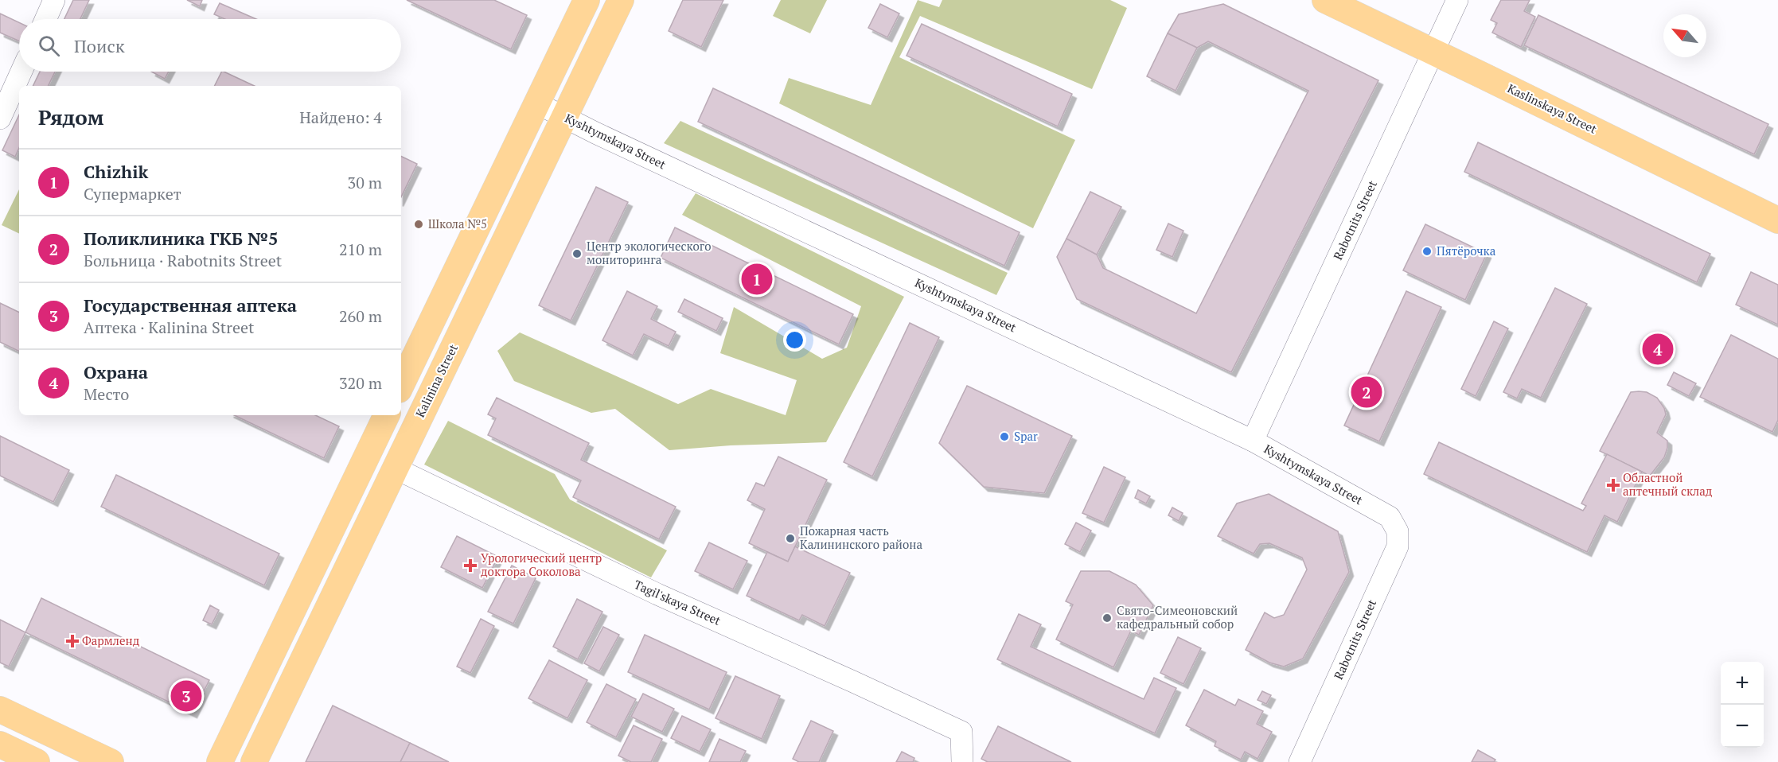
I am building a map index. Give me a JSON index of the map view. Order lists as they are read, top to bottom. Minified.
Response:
{"streets":{"main road":["Kaslinskaya Street","Kalinina Street"],"street":["Kyshtymskaya Street","Rabotnits Street","Tagil'skaya Street"]},"crossings":[["Kaslinskaya Street","Rabotnits Street"],["Kyshtymskaya Street","Rabotnits Street"],["Kyshtymskaya Street","Kalinina Street"],["Kalinina Street","Tagil'skaya Street"]],"places":{"other":["Школа №5","Пятёрочка","Центр экологического мониторинга","Spar","Пожарная часть Калининского района","Свято-Симеоновский кафедральный собор"],"health":["Областной аптечный склад","Урологический центр доктора Соколова","Фармленд"]},"north":"top left","page":{"search":"Поиск","heading":["Рядом","Найдено: 4"],"list":[{"mark":"1","name":"Chizhik","note":"Супермаркет","value":"30 m"},{"mark":"2","name":"Поликлиника ГКБ №5","note":"Больница · Rabotnits Street","value":"210 m"},{"mark":"3","name":"Государственная аптека","note":"Аптека · Kalinina Street","value":"260 m"},{"mark":"4","name":"Охрана","note":"Место","value":"320 m"}],"pins":["1","4","2","3"],"map_buttons":["+","−"]}}
